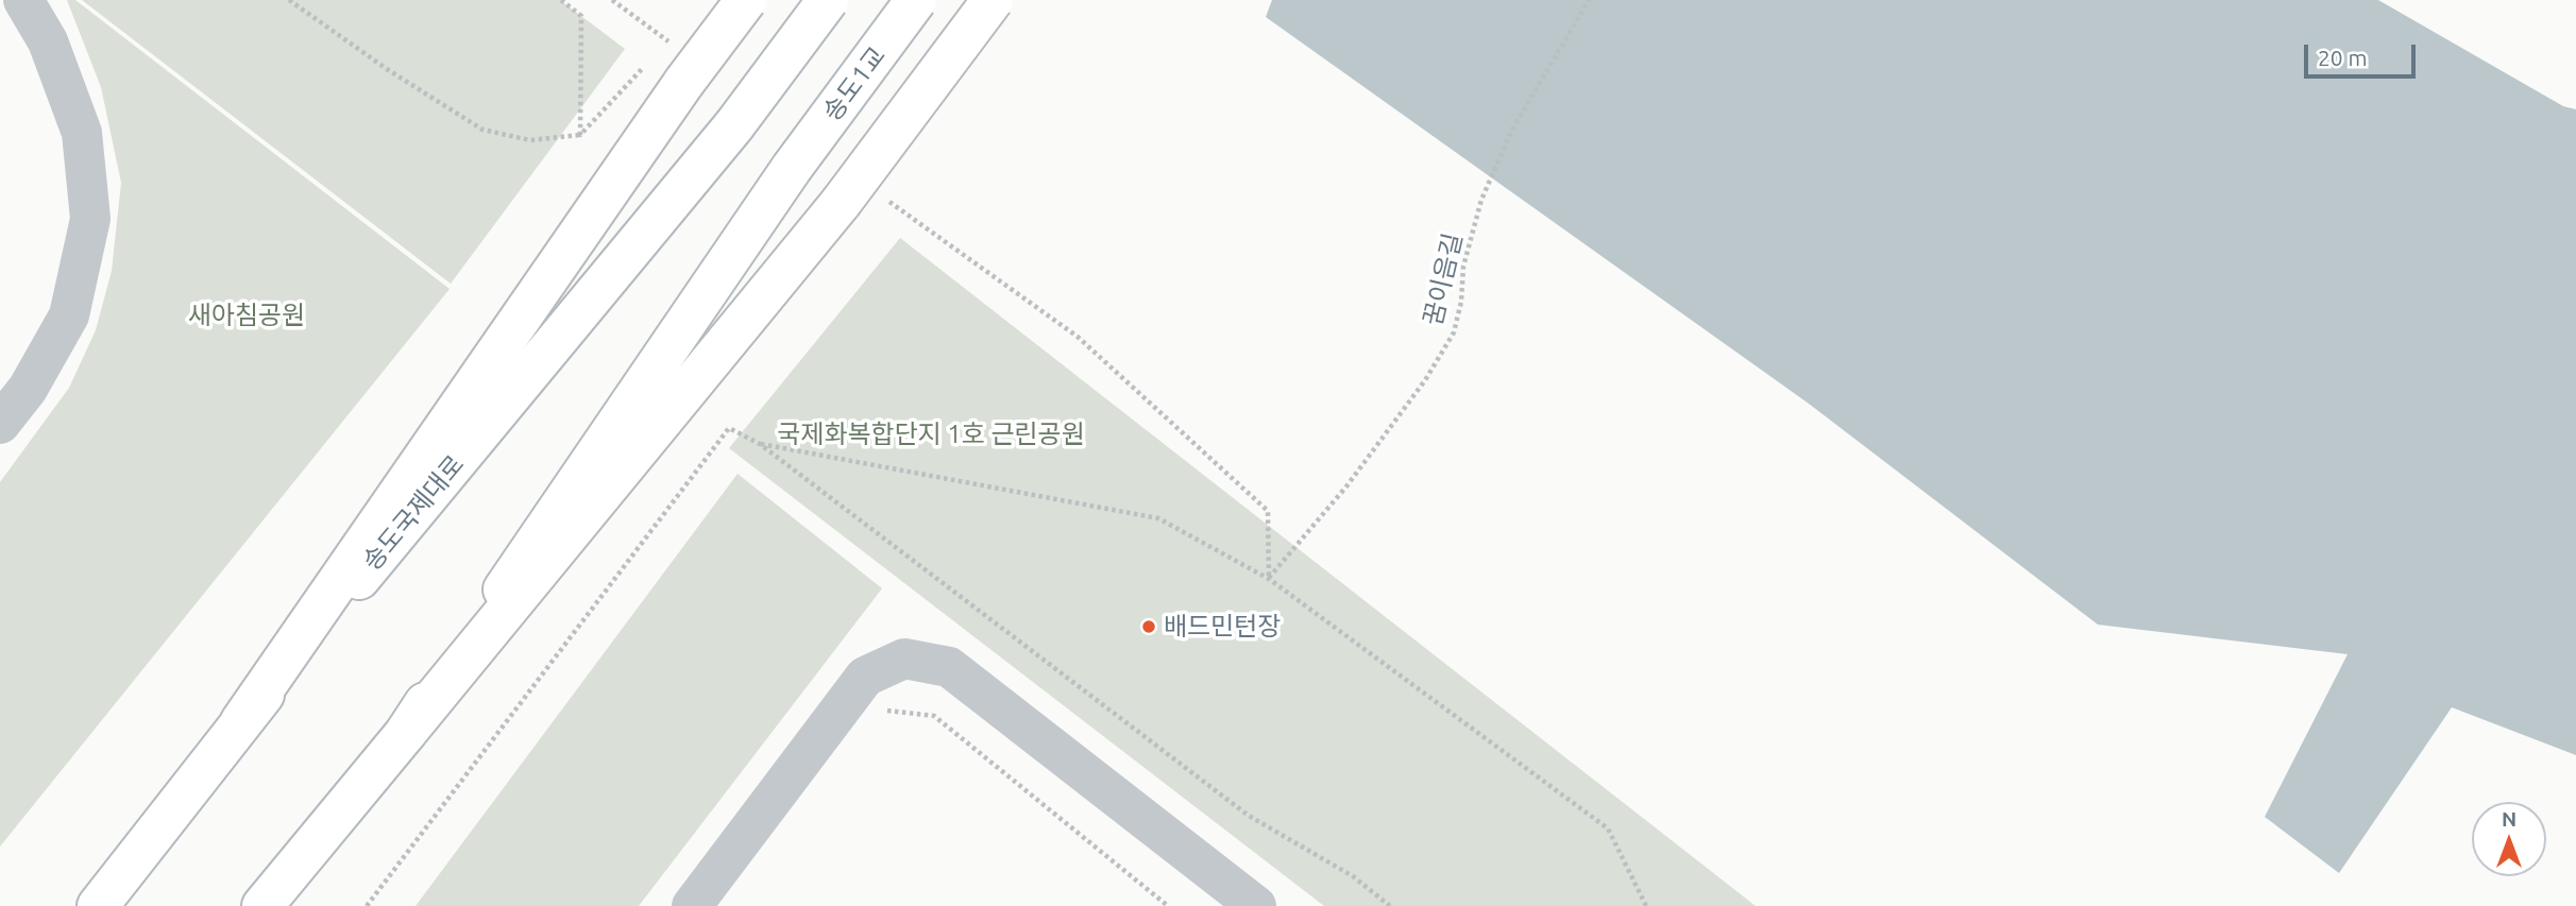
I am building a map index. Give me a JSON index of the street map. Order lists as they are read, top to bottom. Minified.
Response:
{"streets":{"main road":["송도1교","송도국제대로"],"path":["꿈이음길"]},"parks":["새아침공원","국제화복합단지 1호 근린공원"],"places":["배드민턴장"],"scale_bar":"20 m","north":"top"}
